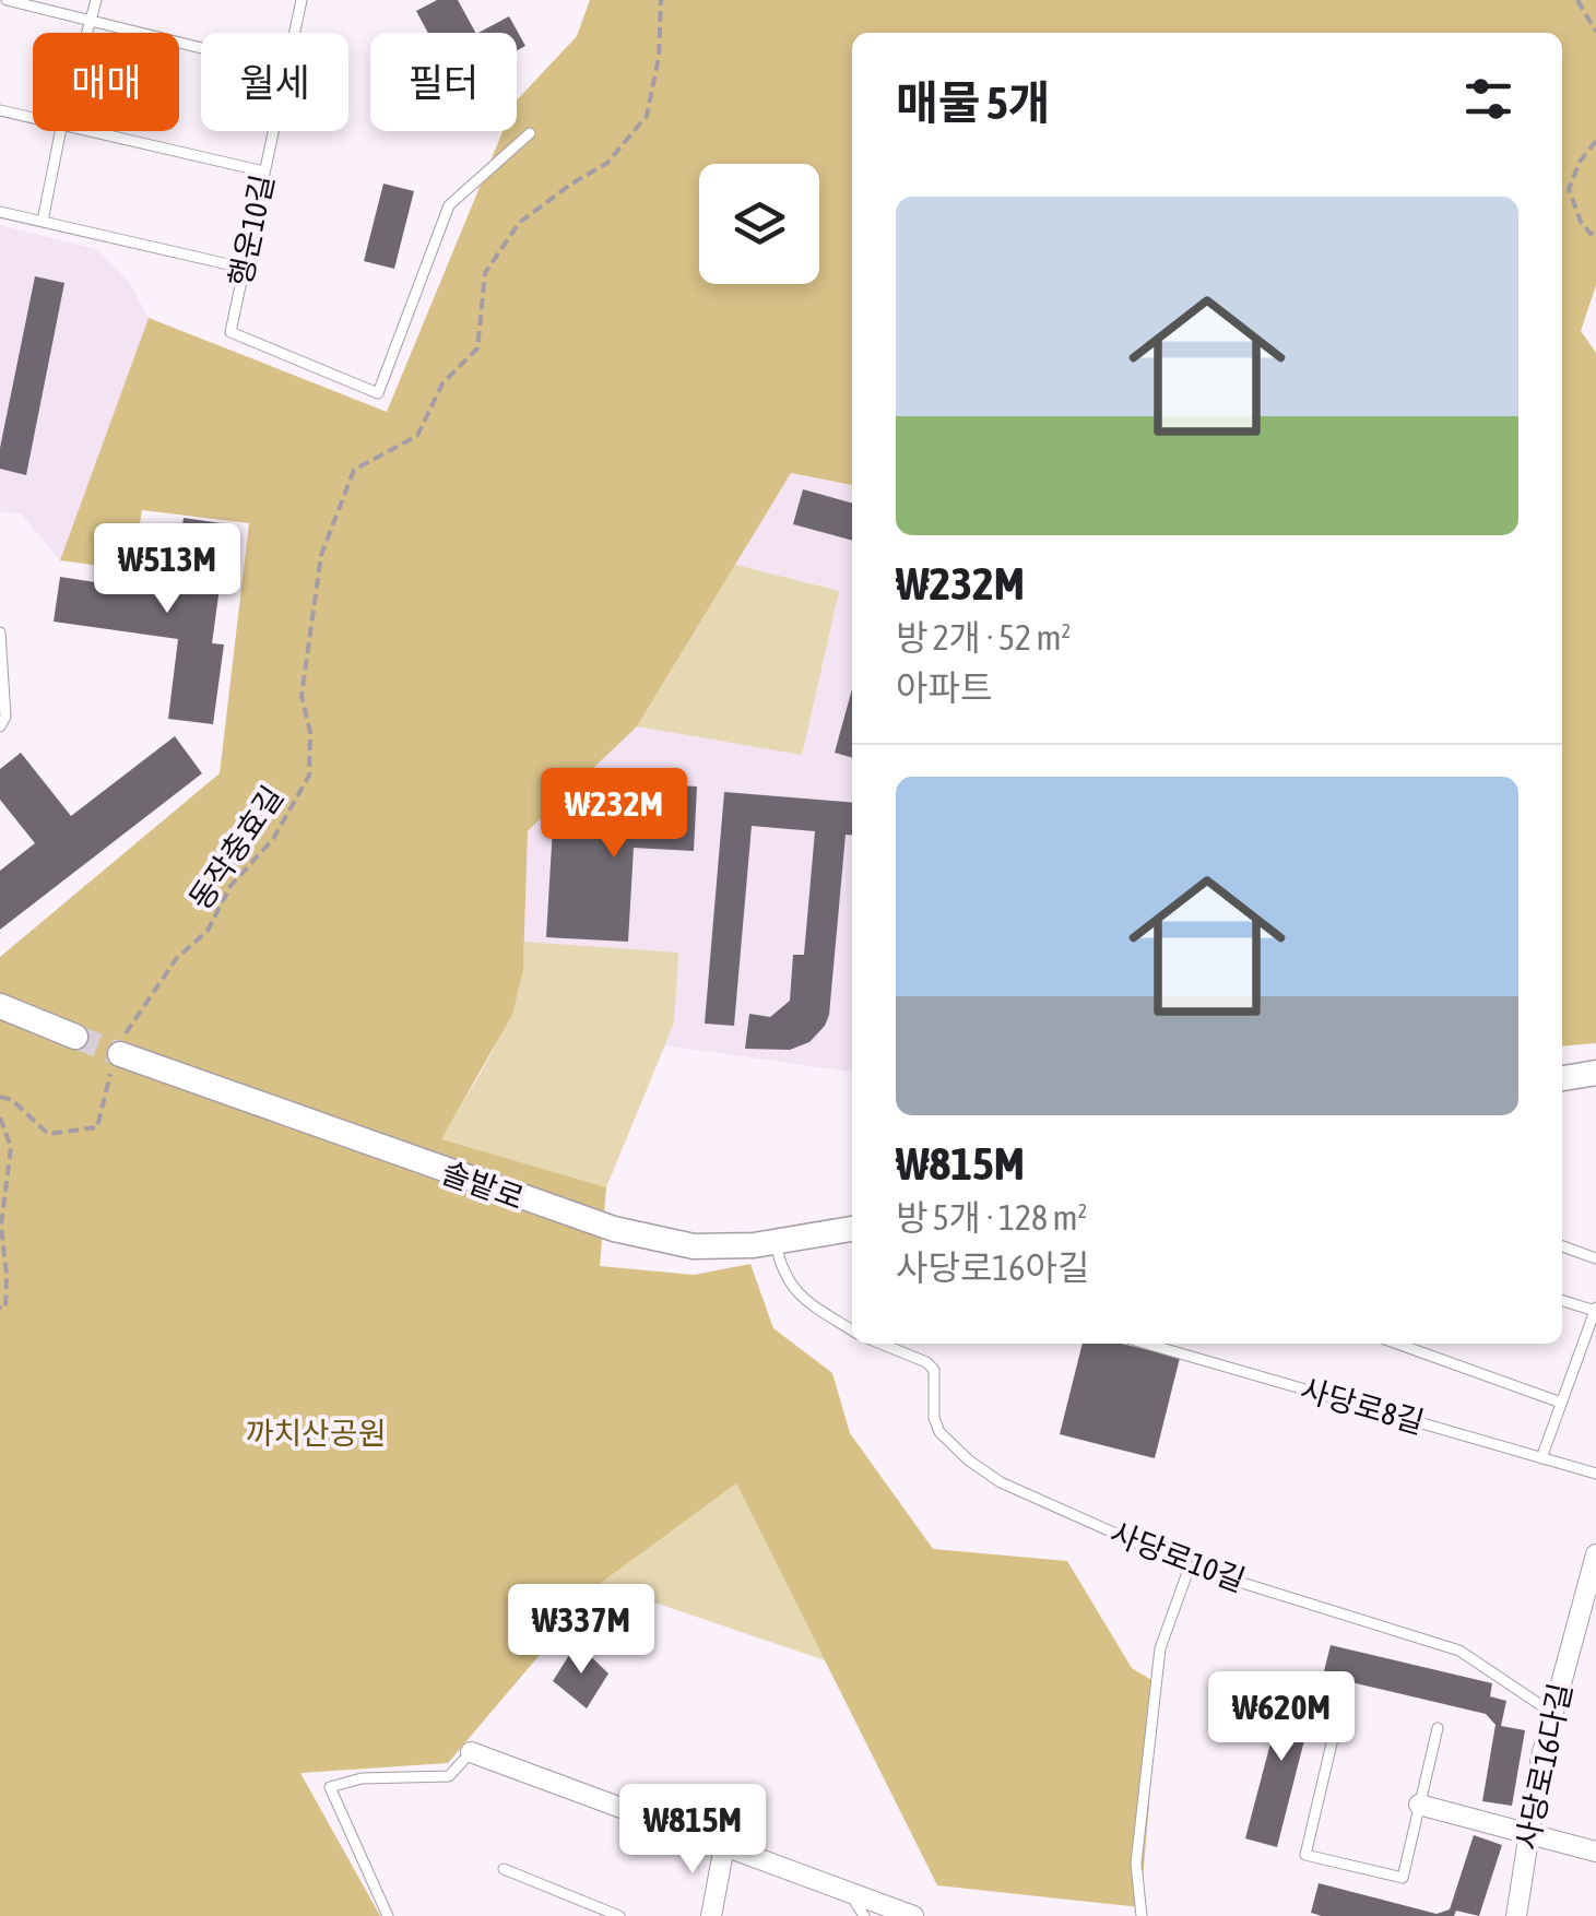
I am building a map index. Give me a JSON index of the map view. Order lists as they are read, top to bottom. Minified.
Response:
{"streets":{"street":["솔밭로","사당로16다길"],"lane":["행운10길","사당로8길","사당로10길"],"path":["동작충효길"]},"crossings":[["동작충효길","솔밭로"],["사당로10길","사당로16다길"]],"parks":["까치산공원"],"page":{"chip":["매매","월세","필터"],"heading":"매물 5개","list":[{"name":"₩232M","note":"방 2개 · 52 m² · 아파트"},{"name":"₩815M","note":"방 5개 · 128 m² · 사당로16아길"}],"price":["₩513M","₩232M","₩337M","₩620M","₩815M"]}}
